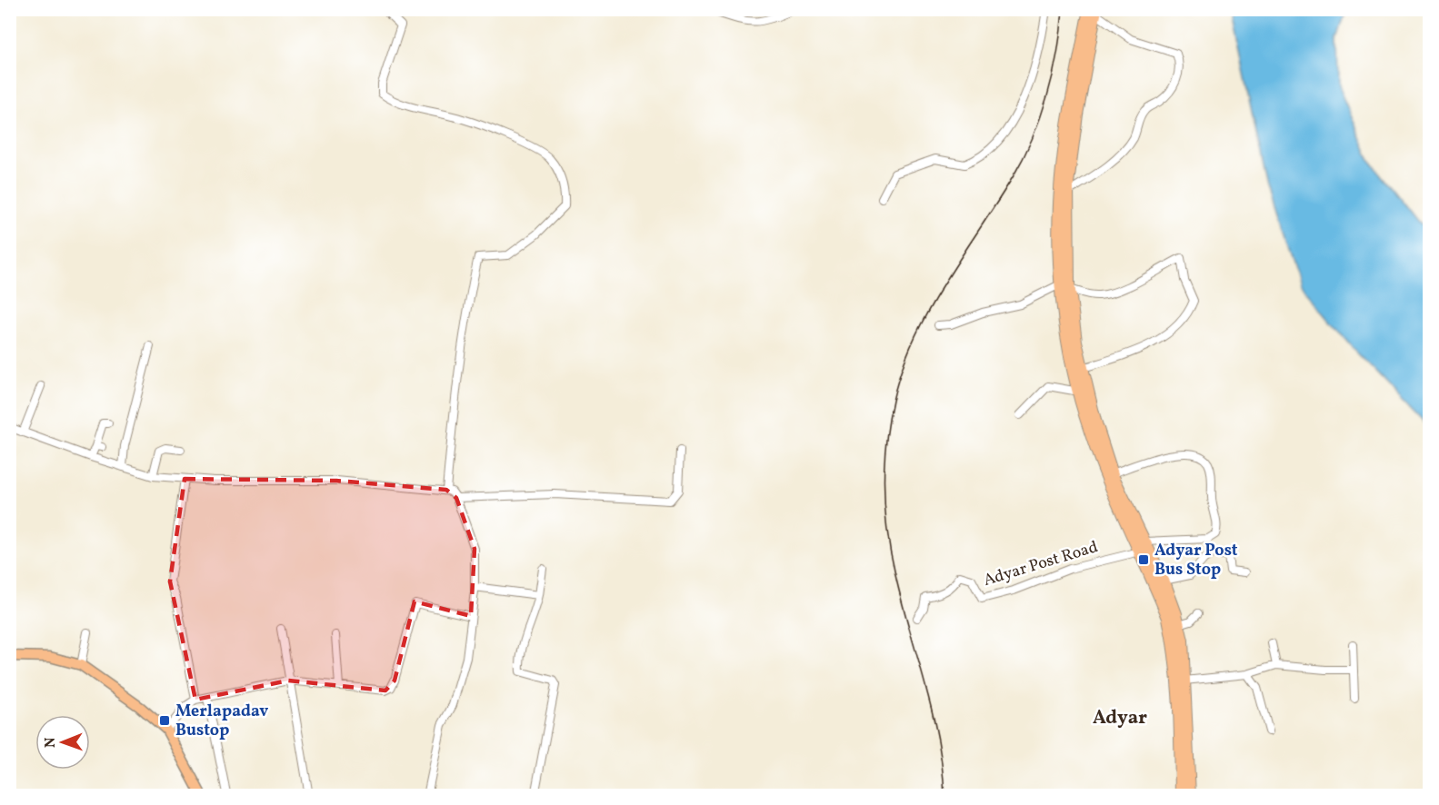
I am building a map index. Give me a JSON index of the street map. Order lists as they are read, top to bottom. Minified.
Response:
{"streets":{"street":["Adyar Post Road"]},"districts":["Adyar"],"places":{"transit":["Adyar Post Bus Stop","Merlapadav Bustop"]},"north":"left"}
